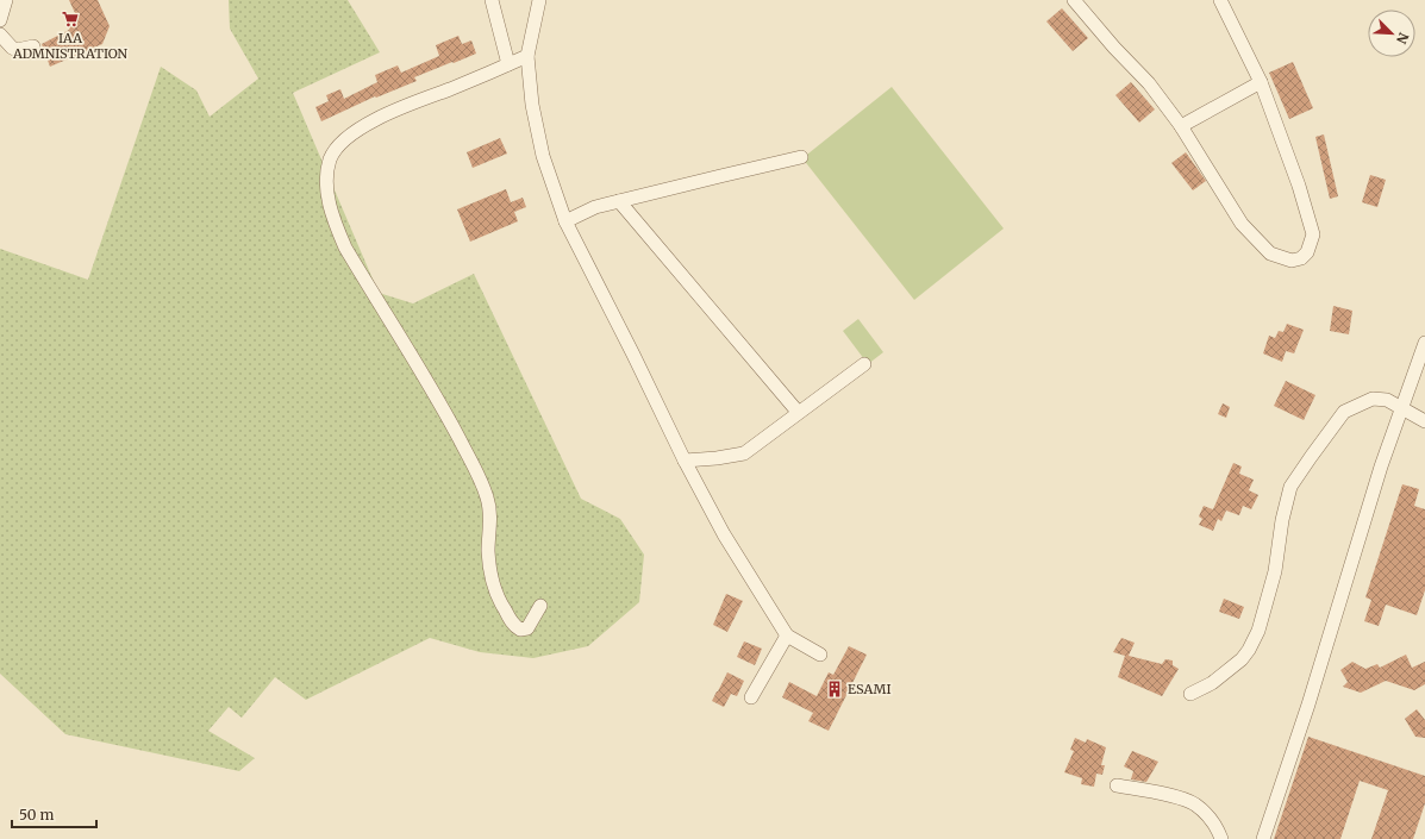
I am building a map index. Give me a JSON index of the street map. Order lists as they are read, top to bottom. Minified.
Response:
{"places":{"supermarket":["IAA ADMNISTRATION"],"building":["ESAMI"]},"scale_bar":"50 m","north":"bottom right"}
